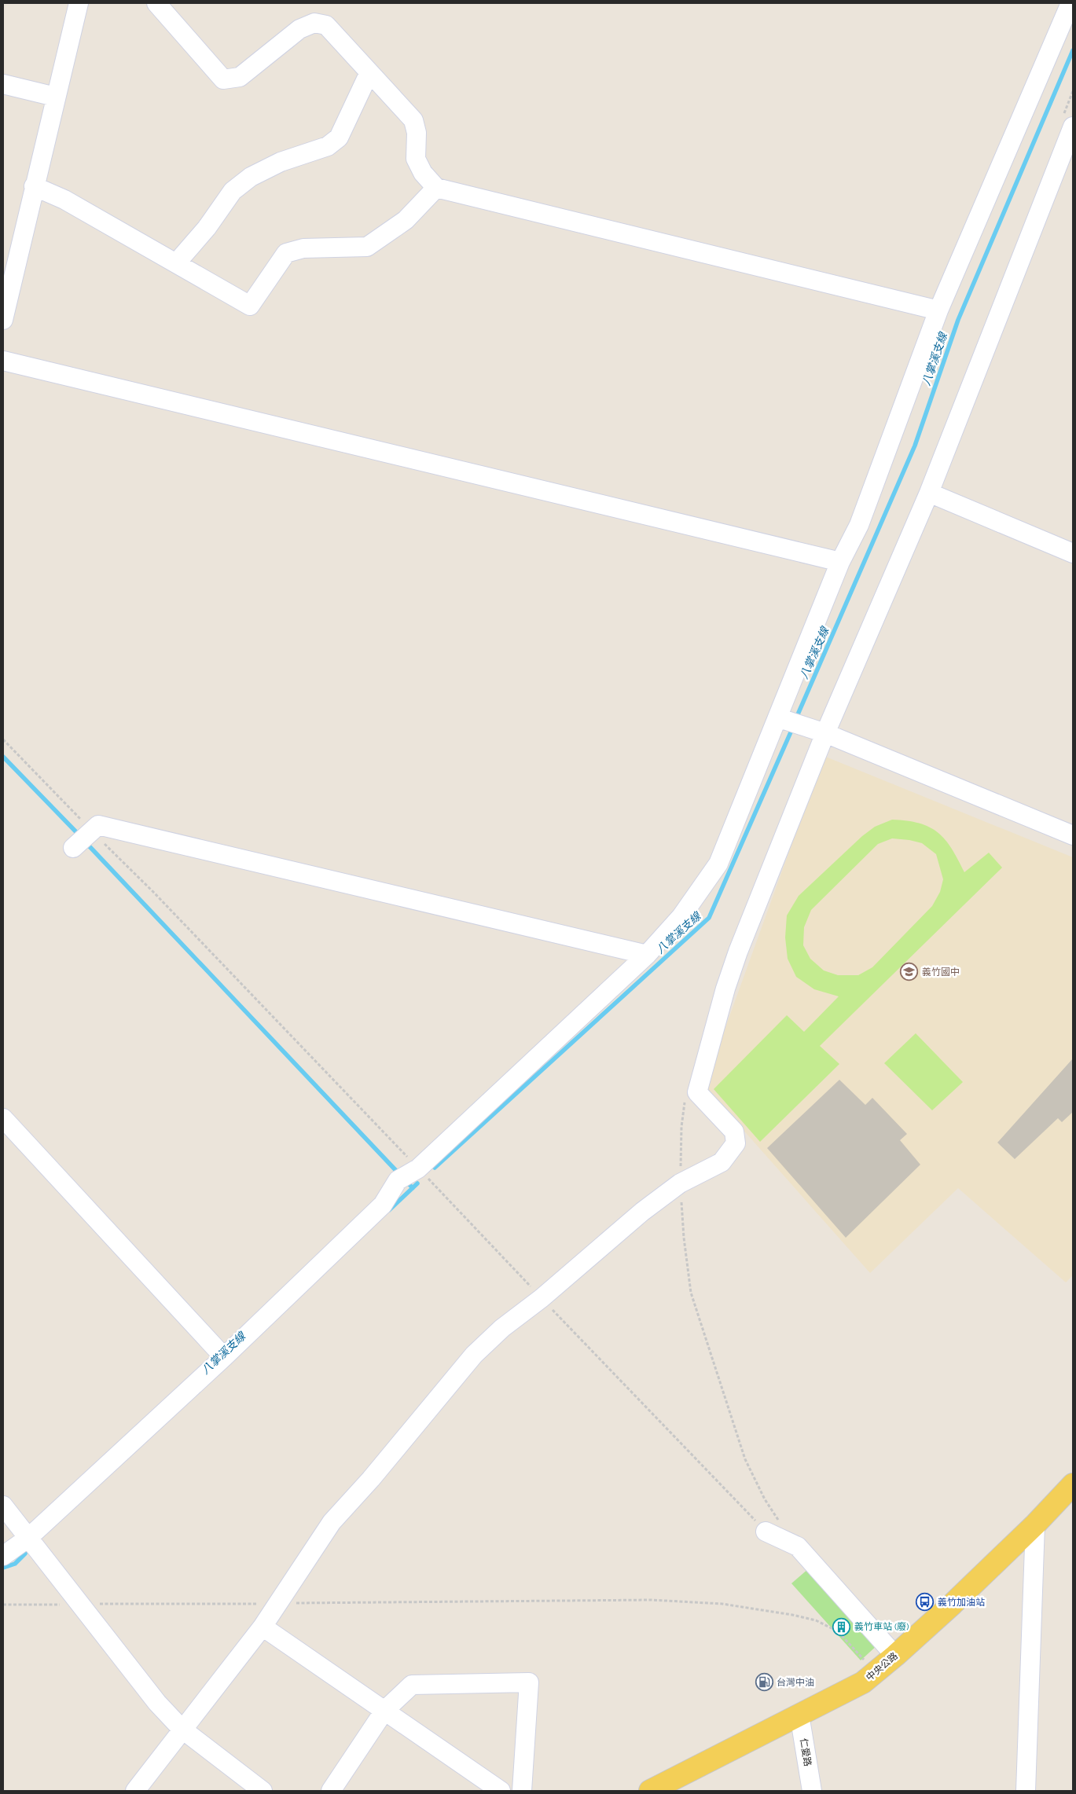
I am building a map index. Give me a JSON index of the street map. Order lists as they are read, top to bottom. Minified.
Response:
{"streets":{"main road":["中央公路"],"street":["仁愛路"]},"crossings":[["中央公路","仁愛路"]],"water":["八掌溪支線"],"places":{"school or university":["義竹國中"],"bus stop":["義竹加油站"],"building":["義竹車站 (廢)"],"fuel station":["台灣中油"]}}
